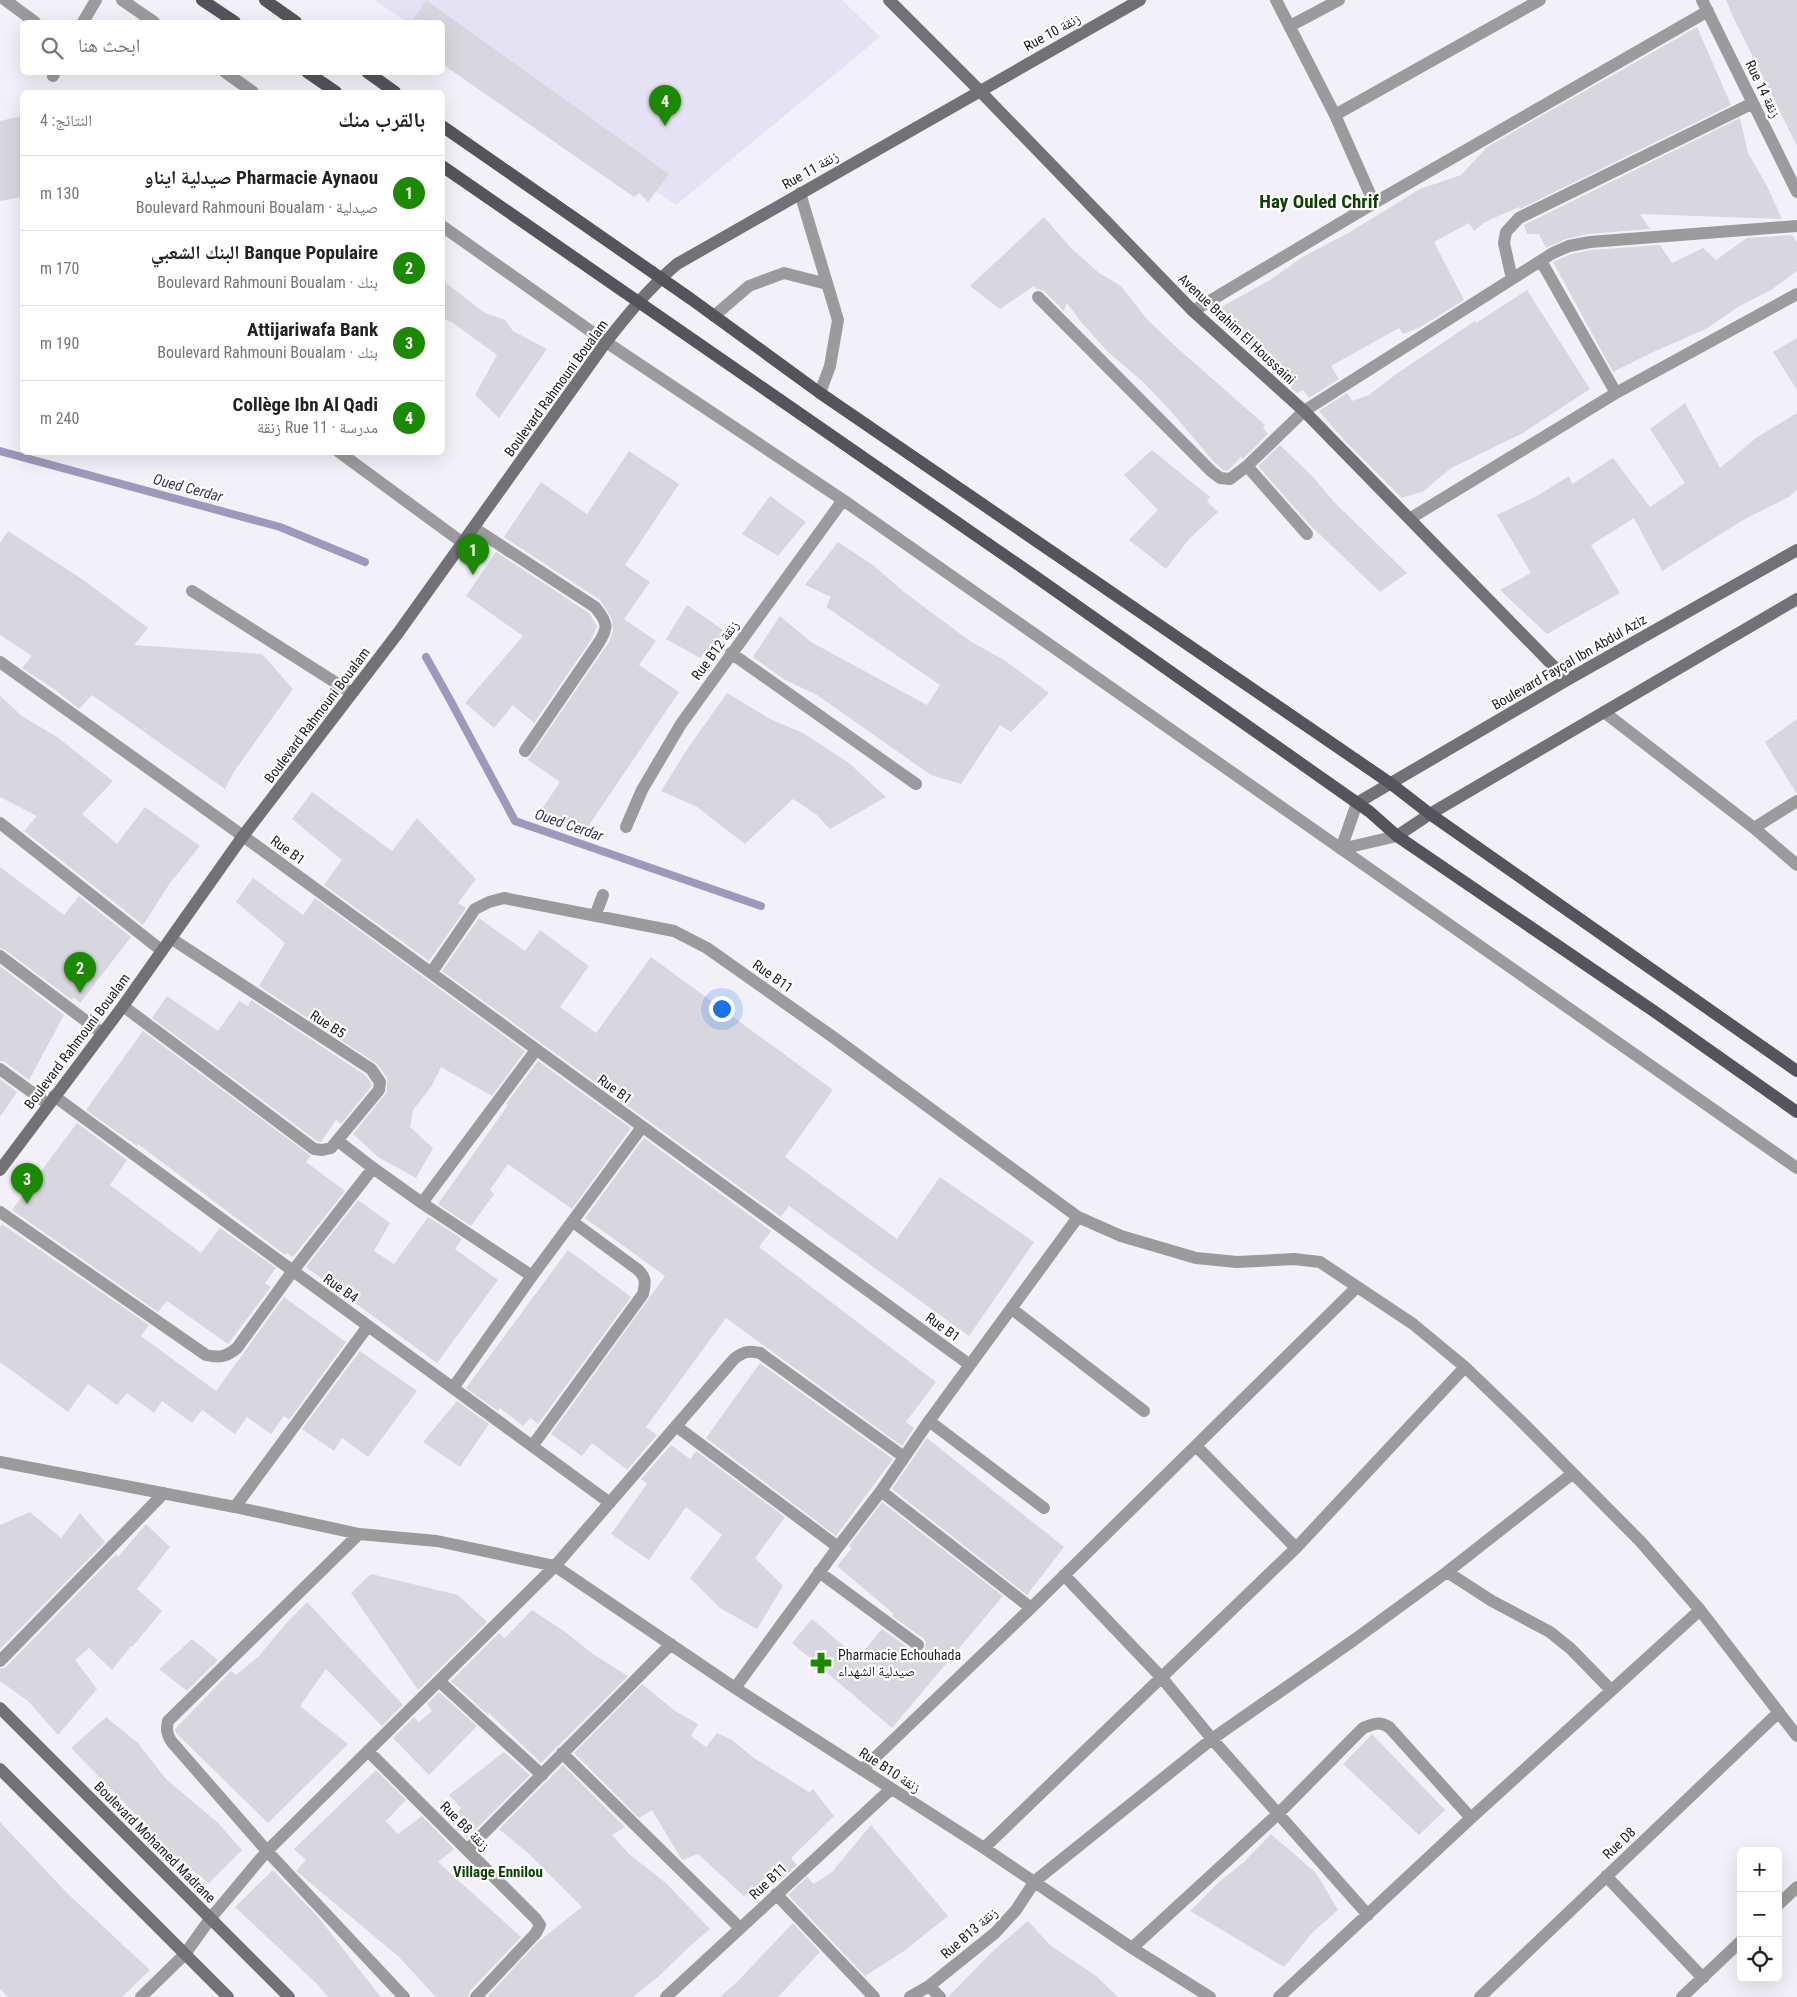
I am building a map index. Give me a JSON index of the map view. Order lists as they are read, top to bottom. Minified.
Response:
{"streets":{"street":["Rue 10 زنقة","Rue 14 زنقة","Rue 11 زنقة","Avenue Brahim El Houssaini","Boulevard Rahmouni Boualam","Rue B12 زنقة","Boulevard Fayçal Ibn Abdul Aziz","Rue B1","Rue B11","Rue B5","Rue B4","Rue B10 زنقة","Rue B8 زنقة","Boulevard Mohamed Madrane","Rue D8","Rue B13 زنقة"]},"crossings":[["Rue 10 زنقة","Rue 11 زنقة"],["Rue 10 زنقة","Avenue Brahim El Houssaini"],["Rue 11 زنقة","Avenue Brahim El Houssaini"],["Rue 11 زنقة","Boulevard Rahmouni Boualam"],["Avenue Brahim El Houssaini","Boulevard Fayçal Ibn Abdul Aziz"],["Boulevard Rahmouni Boualam","Rue B1"],["Boulevard Rahmouni Boualam","Rue B5"],["Boulevard Rahmouni Boualam","Rue B4"],["Rue B1","Rue B11"],["Rue B11","Rue B10 زنقة"],["Rue B11","Rue D8"],["Rue B11","Rue B13 زنقة"],["Rue B10 زنقة","Rue B13 زنقة"]],"districts":["Hay Ouled Chrif","Village Ennilou"],"water":["Oued Cerdar"],"places":{"pharmacy":["Pharmacie Echouhada صيدلية الشهداء"]},"page":{"search":"ابحث هنا","pins":["4","1","2","3"],"heading":["بالقرب منك","النتائج: 4"],"list":[{"mark":"1","name":"Pharmacie Aynaou صيدلية ايناو","note":"صيدلية · Boulevard Rahmouni Boualam","value":"130 m"},{"mark":"2","name":"Banque Populaire البنك الشعبي","note":"بنك · Boulevard Rahmouni Boualam","value":"170 m"},{"mark":"3","name":"Attijariwafa Bank","note":"بنك · Boulevard Rahmouni Boualam","value":"190 m"},{"mark":"4","name":"Collège Ibn Al Qadi","note":"مدرسة · Rue 11 زنقة","value":"240 m"}],"map_buttons":["+","−"]}}
